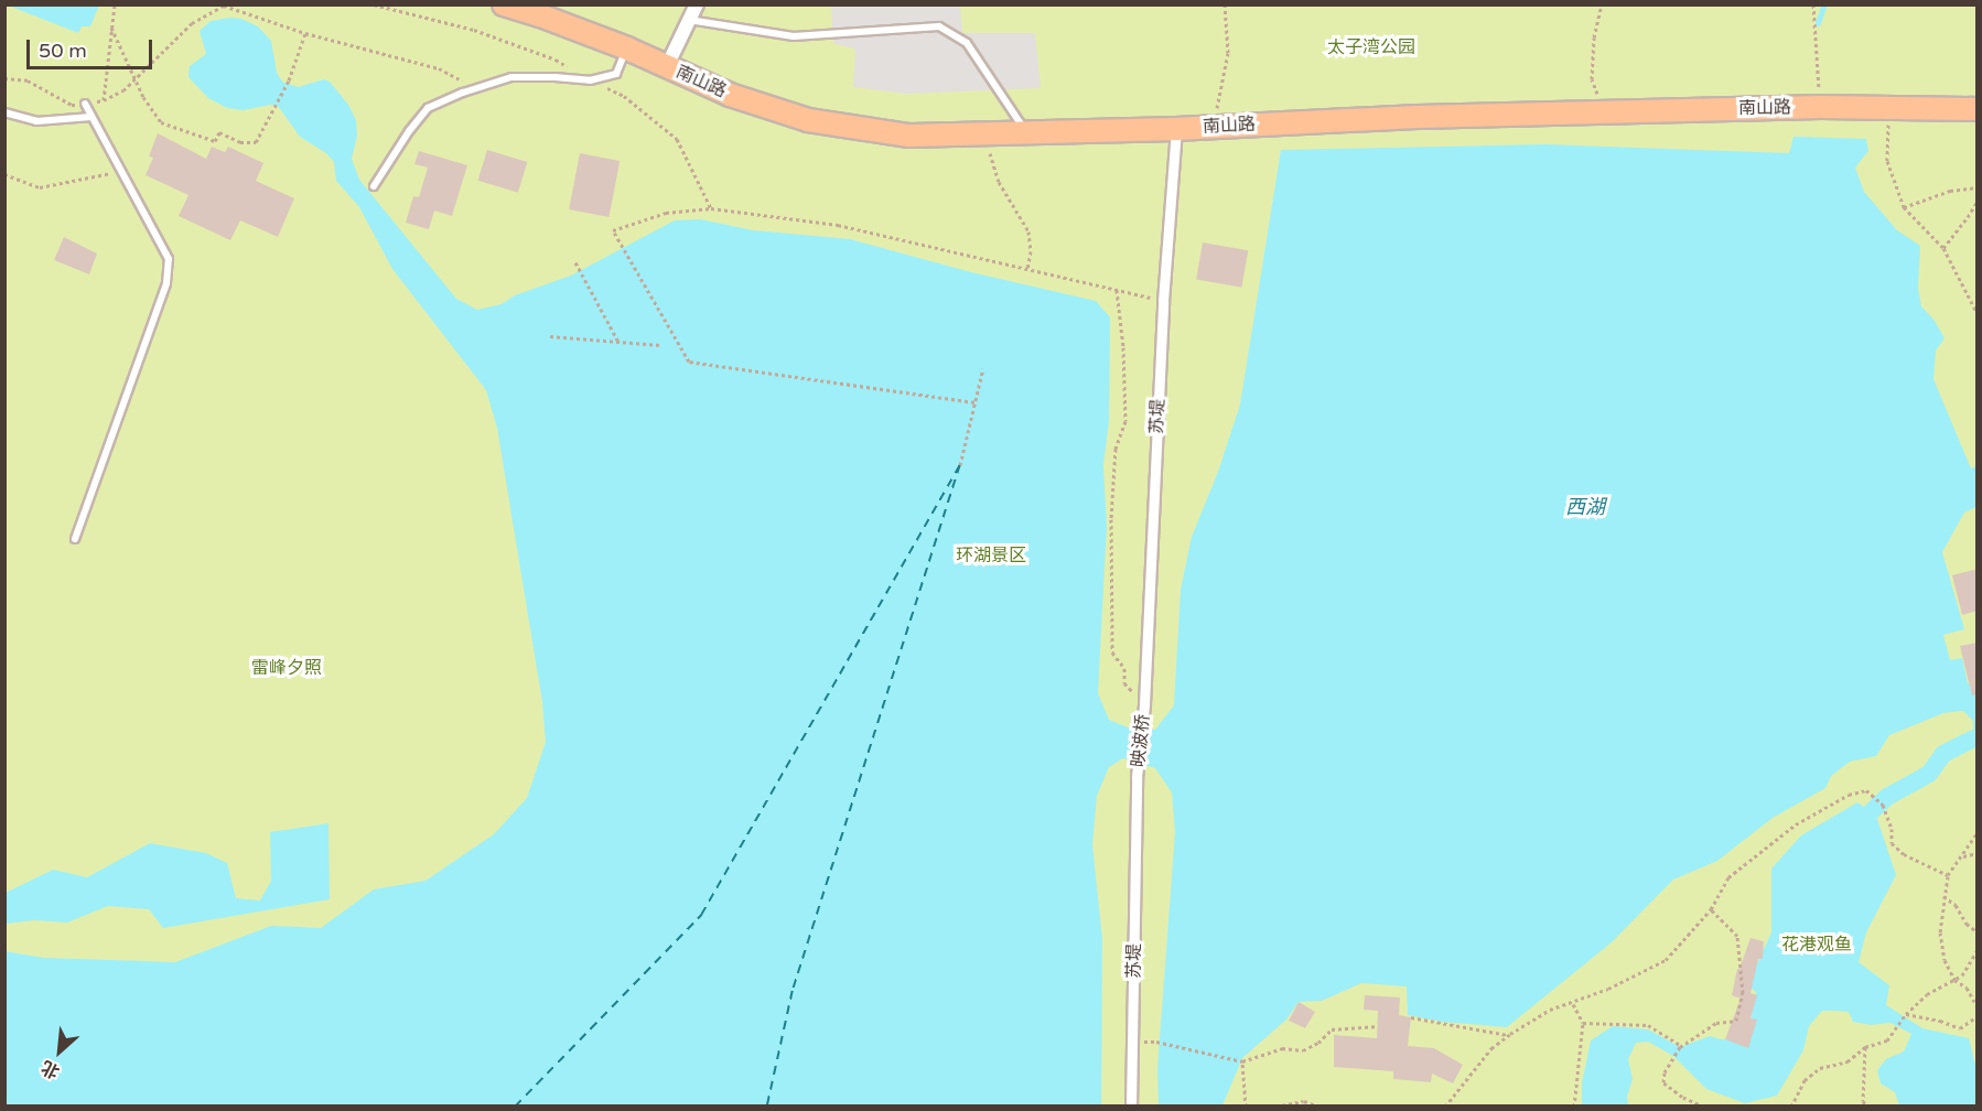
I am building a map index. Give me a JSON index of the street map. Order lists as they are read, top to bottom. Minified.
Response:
{"streets":{"main road":["南山路"],"street":["苏堤","映波桥"]},"crossings":[["南山路","苏堤"],["苏堤","映波桥"]],"water":["西湖"],"parks":["太子湾公园","环湖景区","雷峰夕照","花港观鱼"],"scale_bar":"50 m","north":"bottom left"}
